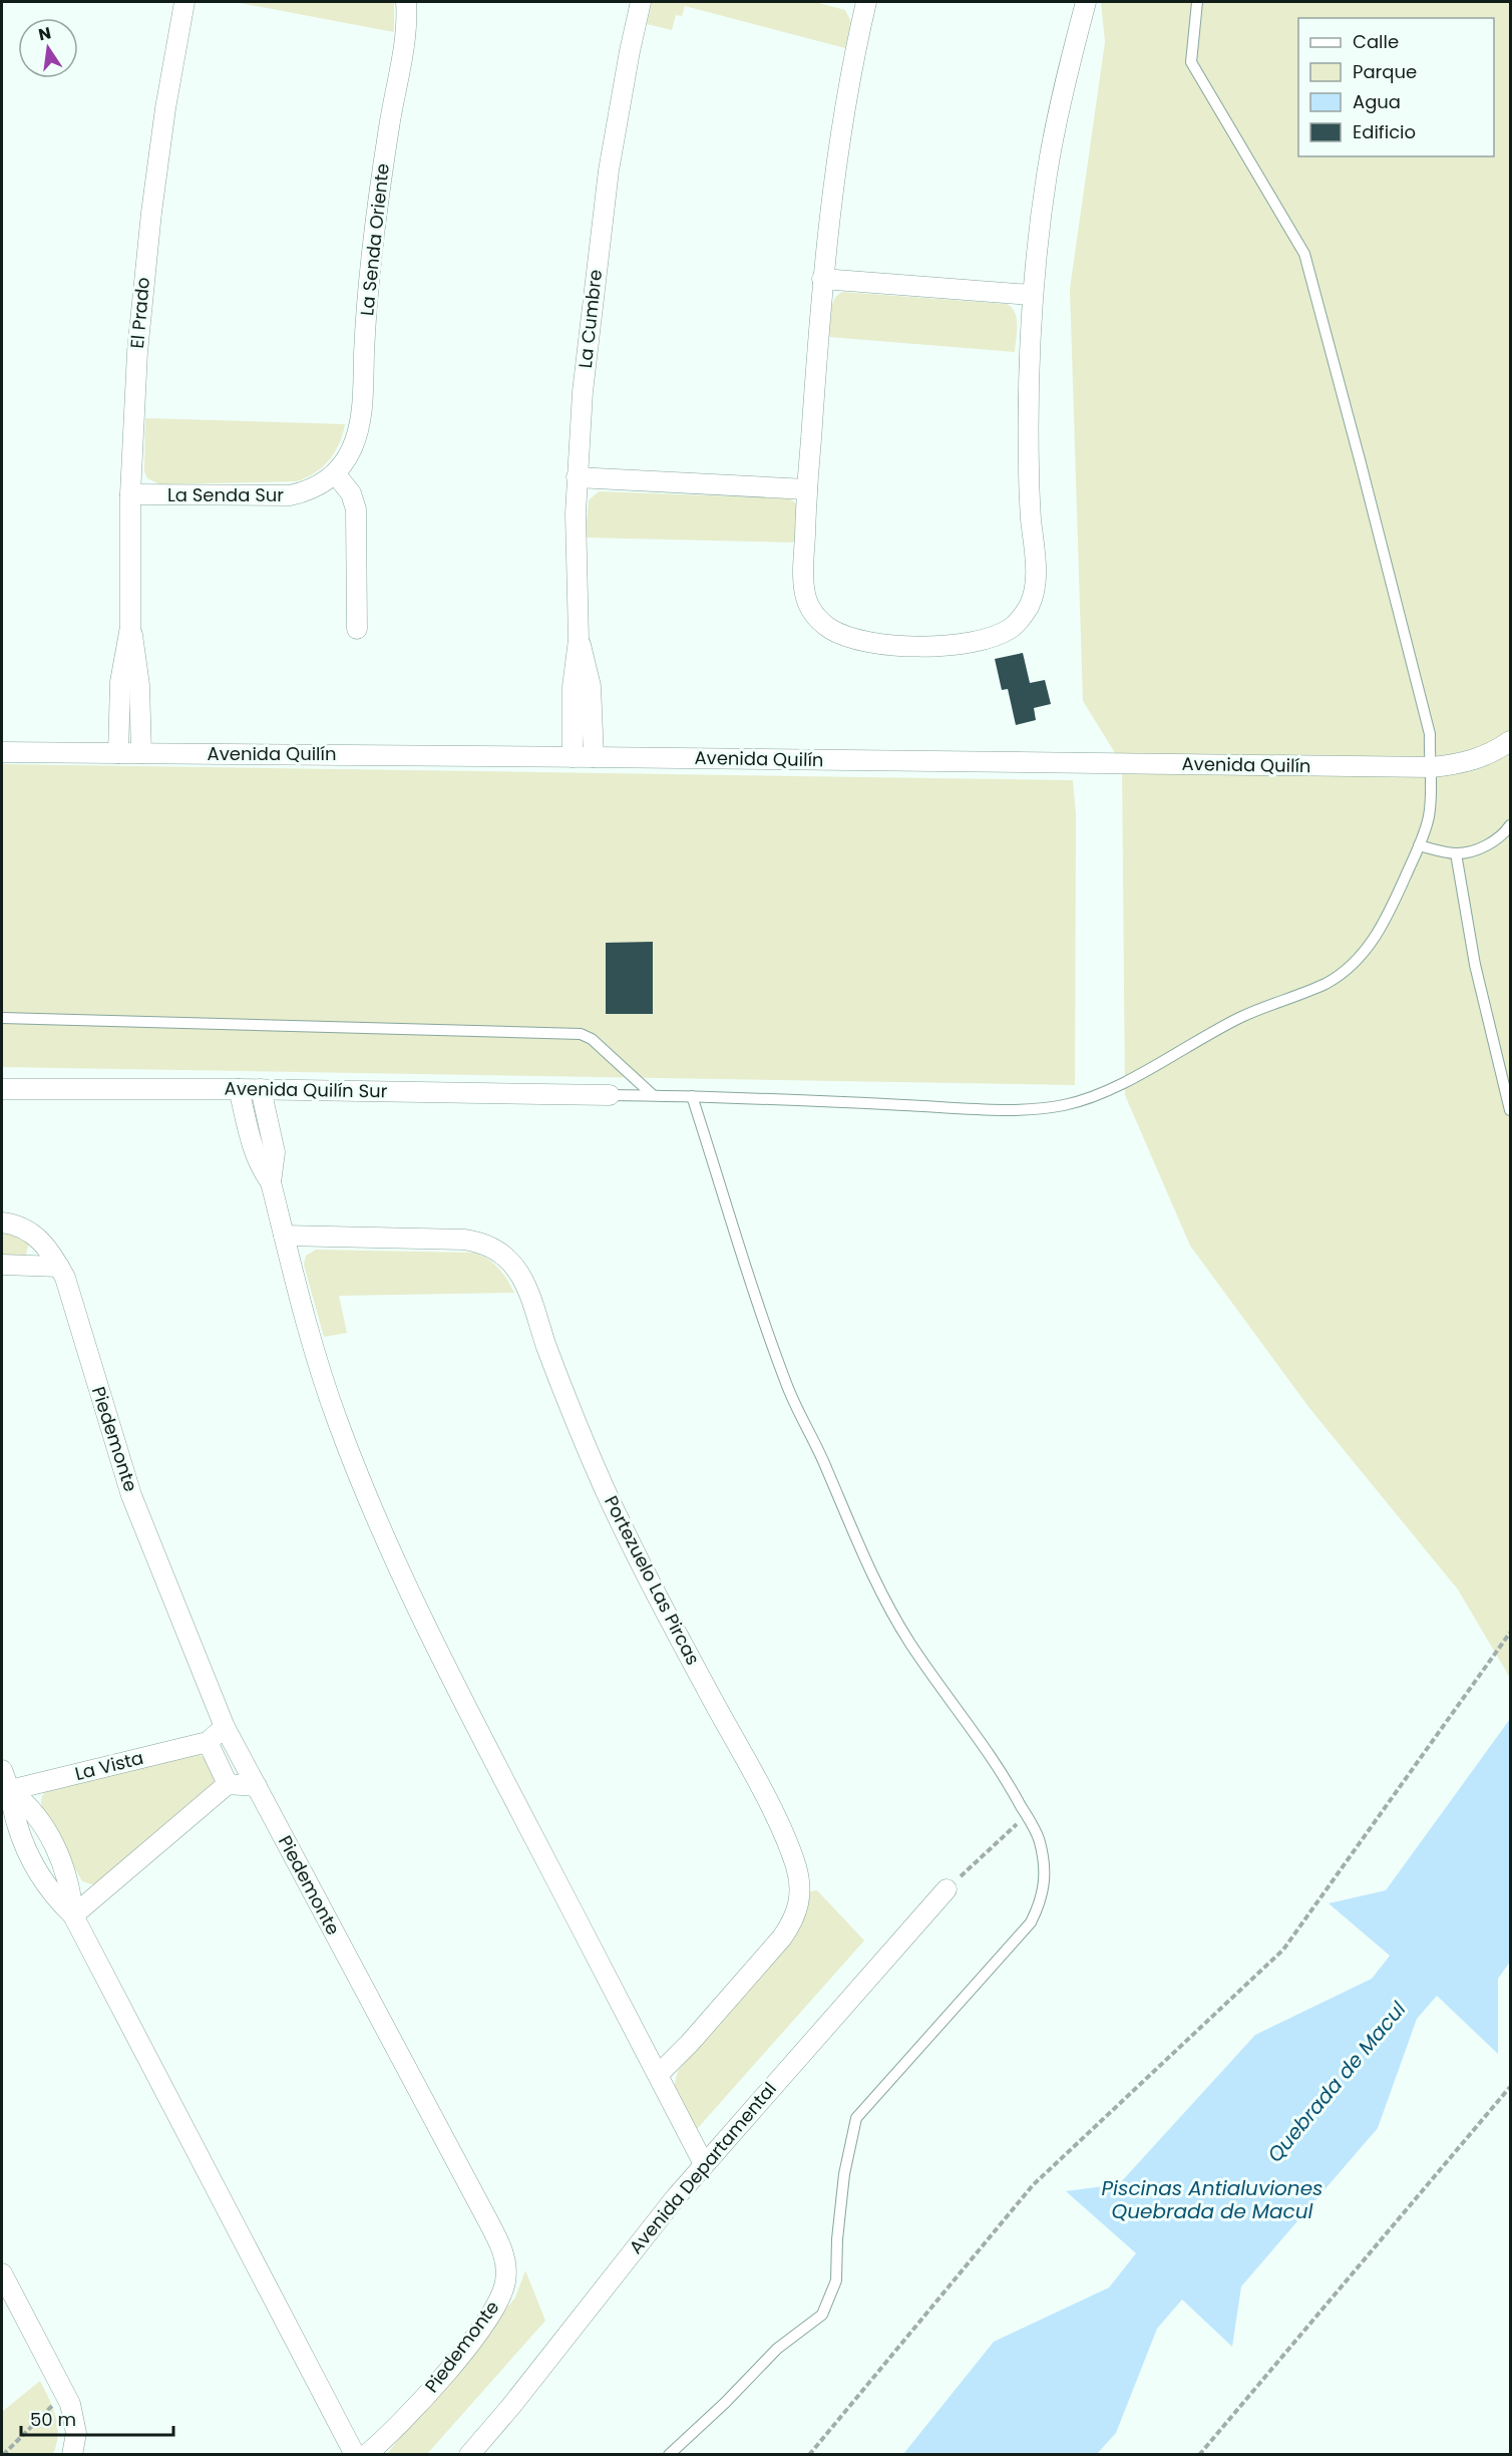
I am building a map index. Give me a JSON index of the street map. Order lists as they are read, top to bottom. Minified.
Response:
{"streets":{"street":["La Senda Oriente","El Prado","La Cumbre","La Senda Sur","Avenida Quilín","Avenida Quilín Sur","Piedemonte","Portezuelo Las Pircas","La Vista","Avenida Departamental"]},"crossings":[["La Senda Oriente","La Senda Sur"],["El Prado","La Senda Sur"],["El Prado","Avenida Quilín"],["La Cumbre","Avenida Quilín"],["Piedemonte","La Vista"]],"water":["Quebrada de Macul","Piscinas Antialuviones Quebrada de Macul"],"legend":["Calle","Parque","Agua","Edificio"],"scale_bar":"50 m","north":"top"}
